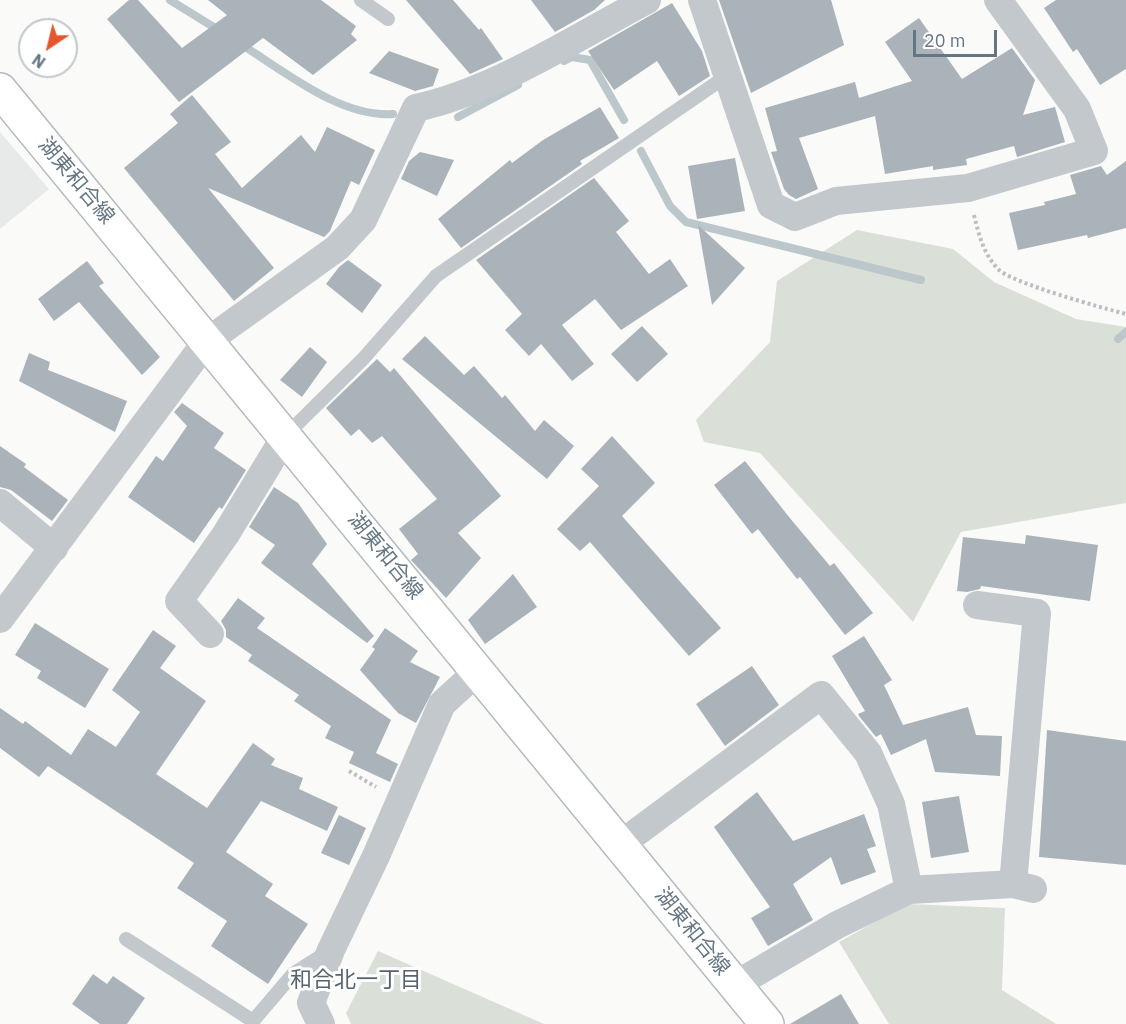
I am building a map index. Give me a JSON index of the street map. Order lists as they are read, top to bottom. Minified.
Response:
{"streets":{"main road":["湖東和合線"]},"districts":["和合北一丁目"],"scale_bar":"20 m","north":"bottom left"}
